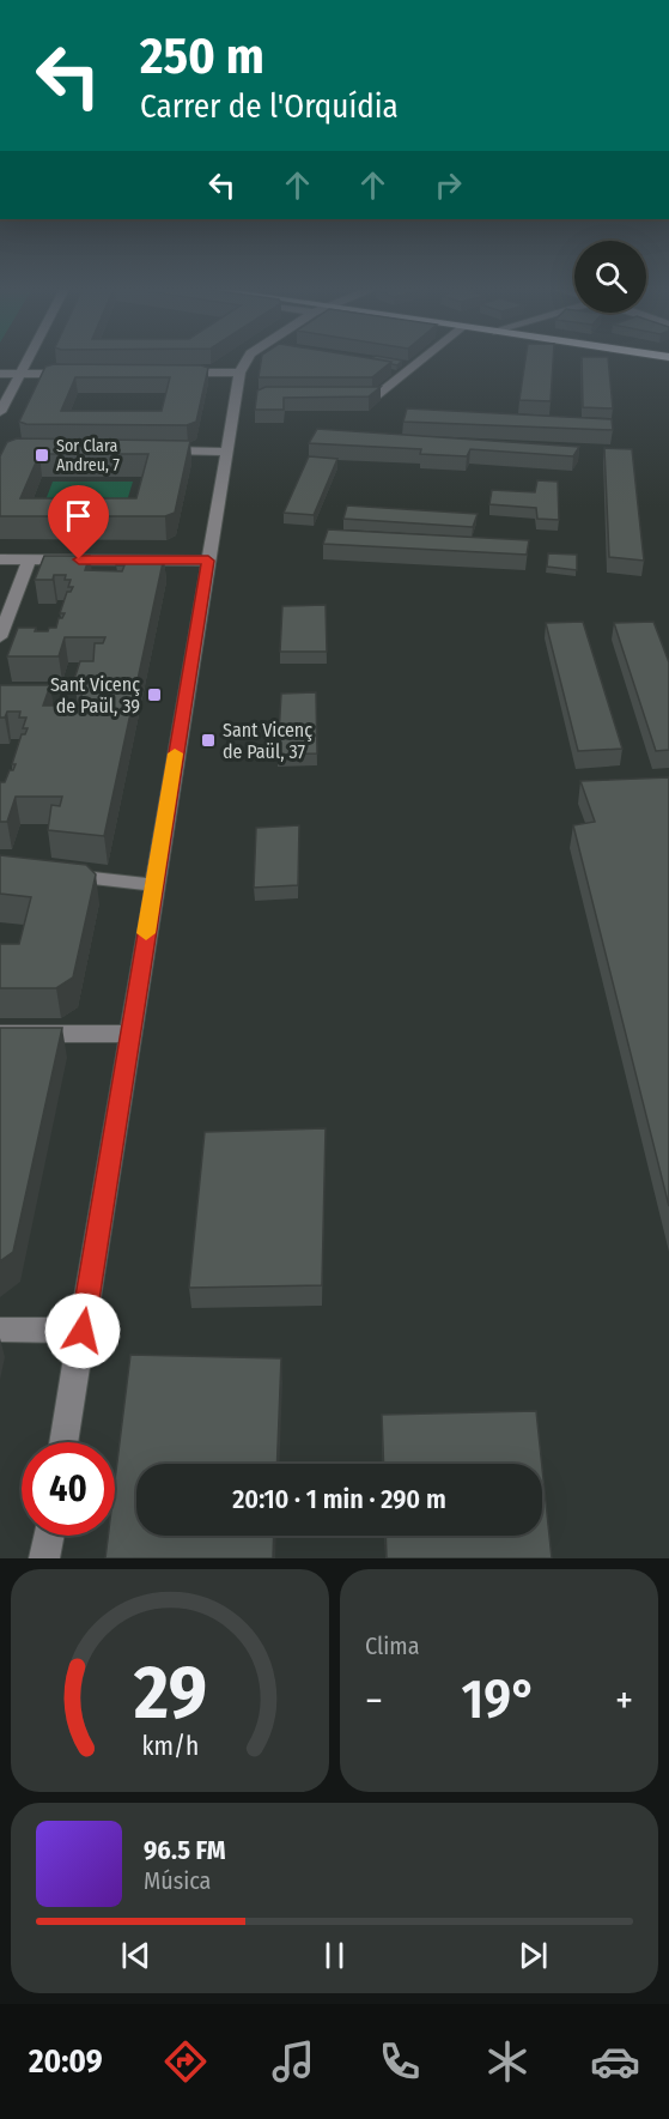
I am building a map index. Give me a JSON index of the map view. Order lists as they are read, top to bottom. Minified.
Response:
{"places":{"transit":["Sor Clara Andreu, 7","Sant Vicenç de Paül, 39","Sant Vicenç de Paül, 37"]},"page":{"turn":["250 m","Carrer de l'Orquídia"],"limit":"40","trip":"20:10 · 1 min · 290 m","tile":"Clima","heat":["−","19°","+"],"song":["96.5 FM","Música"],"tabs":"20:09","gauge":["29","km/h"]}}
